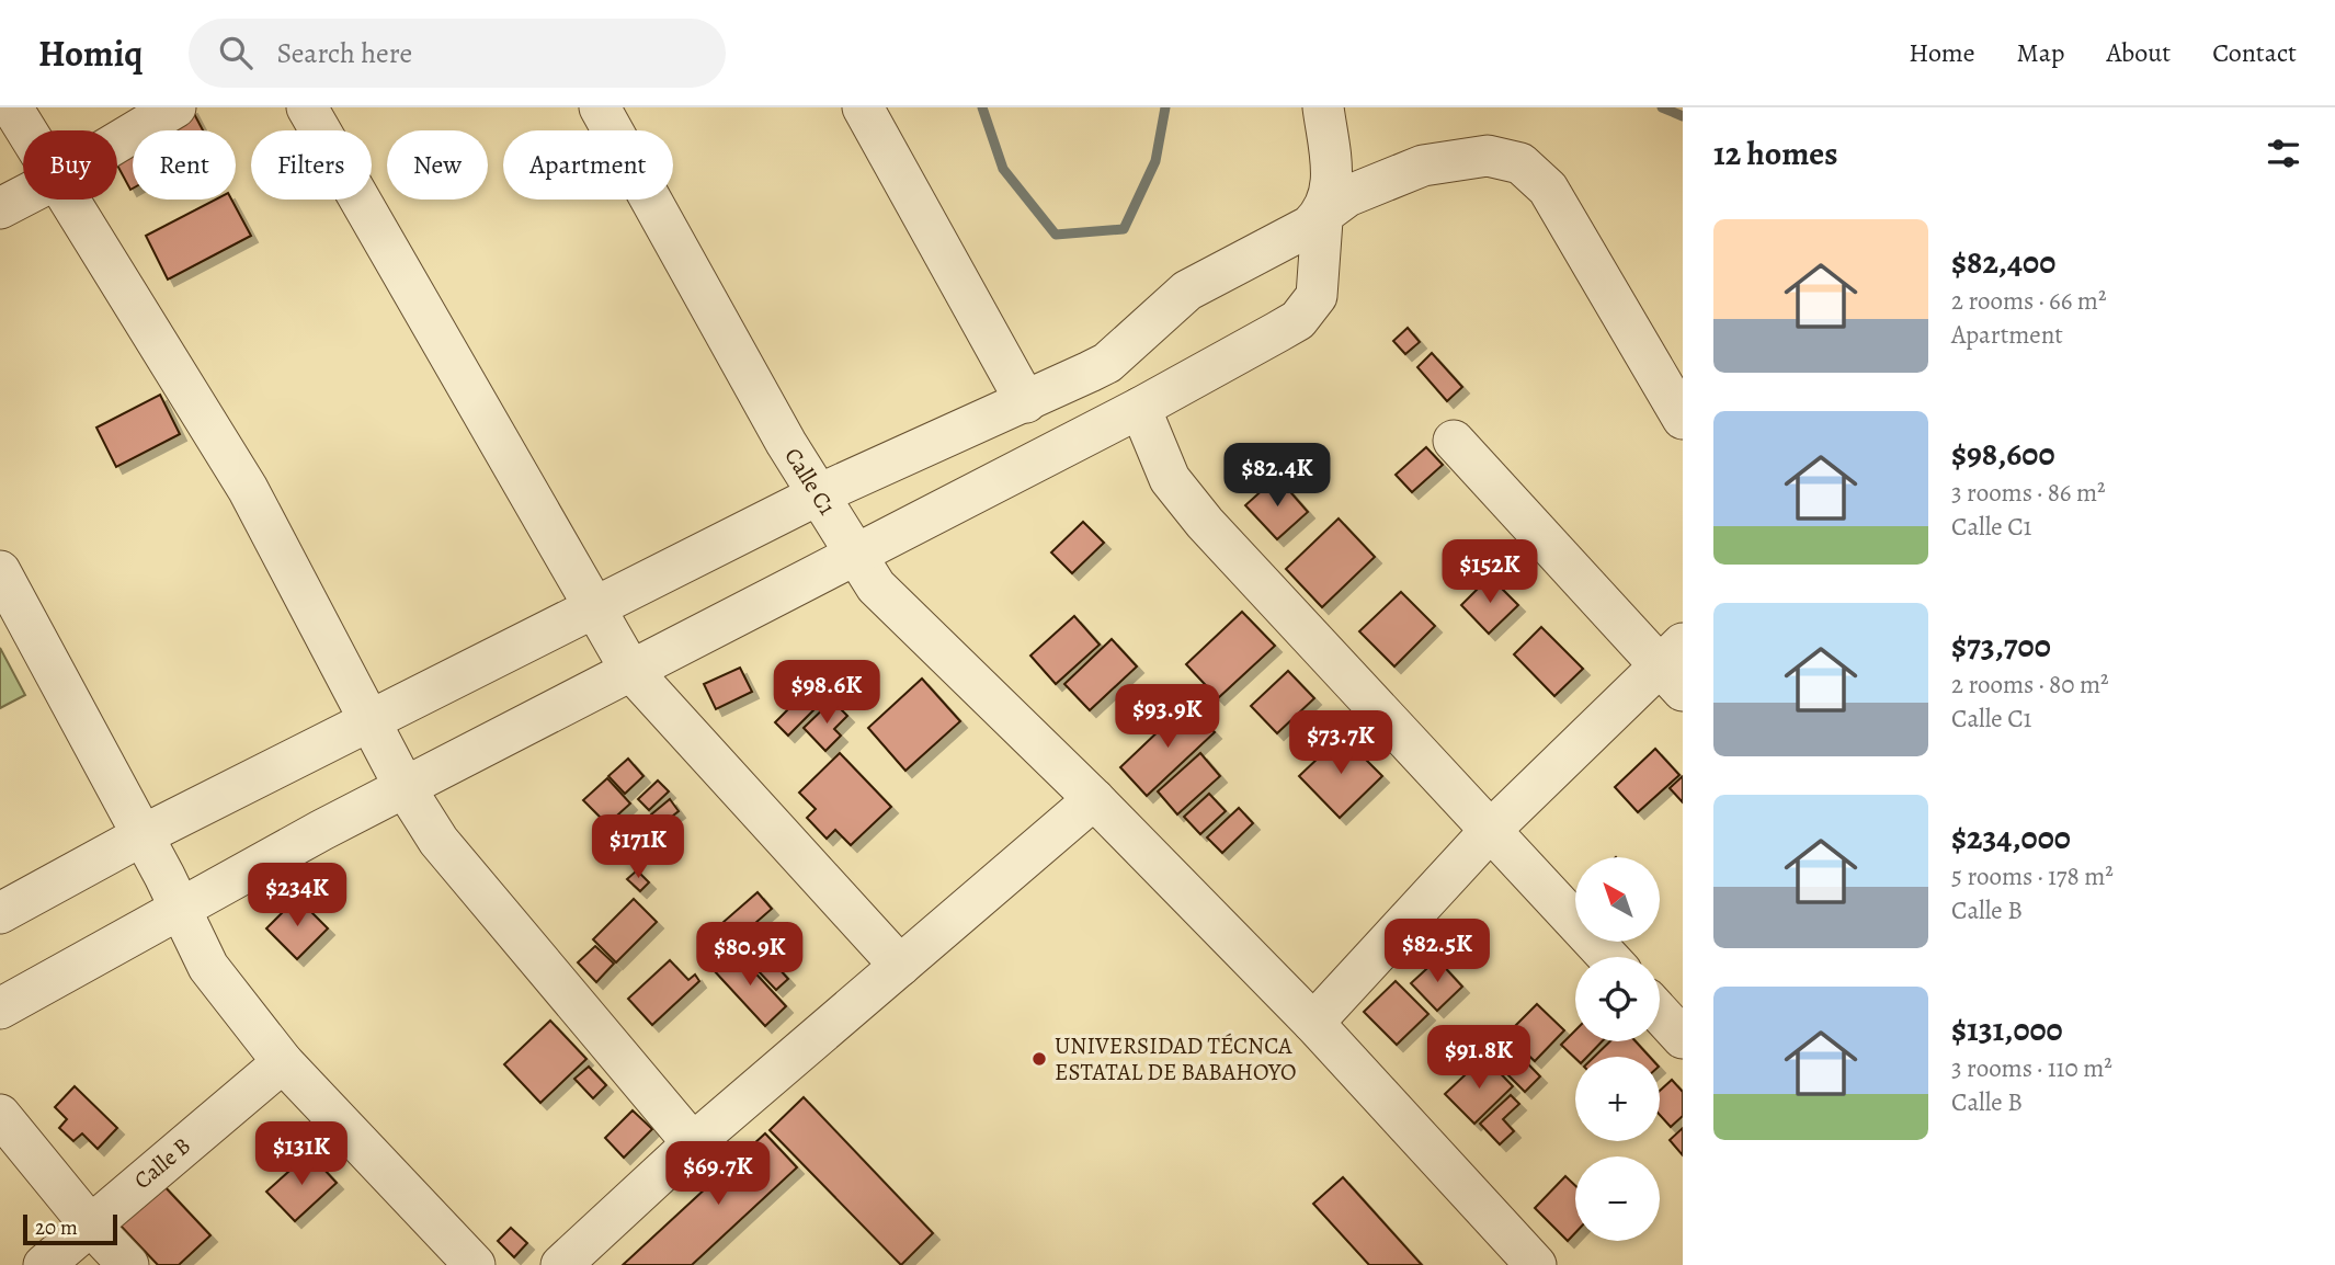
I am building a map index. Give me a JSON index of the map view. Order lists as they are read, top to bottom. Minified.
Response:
{"streets":{"street":["Calle C1","Calle B"]},"places":["UNIVERSIDAD TÉCNCA ESTATAL DE BABAHOYO"],"scale_bar":"20 m","north":"top left","page":{"header":"Homiq","search":"Search here","nav":["Home","Map","About","Contact"],"heading":"12 homes","chip":["Buy","Rent","Filters","New","Apartment"],"list":[{"name":"$82,400","note":"2 rooms · 66 m² · Apartment"},{"name":"$98,600","note":"3 rooms · 86 m² · Calle C1"},{"name":"$73,700","note":"2 rooms · 80 m² · Calle C1"},{"name":"$234,000","note":"5 rooms · 178 m² · Calle B"},{"name":"$131,000","note":"3 rooms · 110 m² · Calle B"}],"price":["$82.4K","$152K","$98.6K","$93.9K","$73.7K","$171K","$234K","$82.5K","$80.9K","$91.8K","$131K","$69.7K"],"map_buttons":["+","−"],"scale":"20 m"}}
